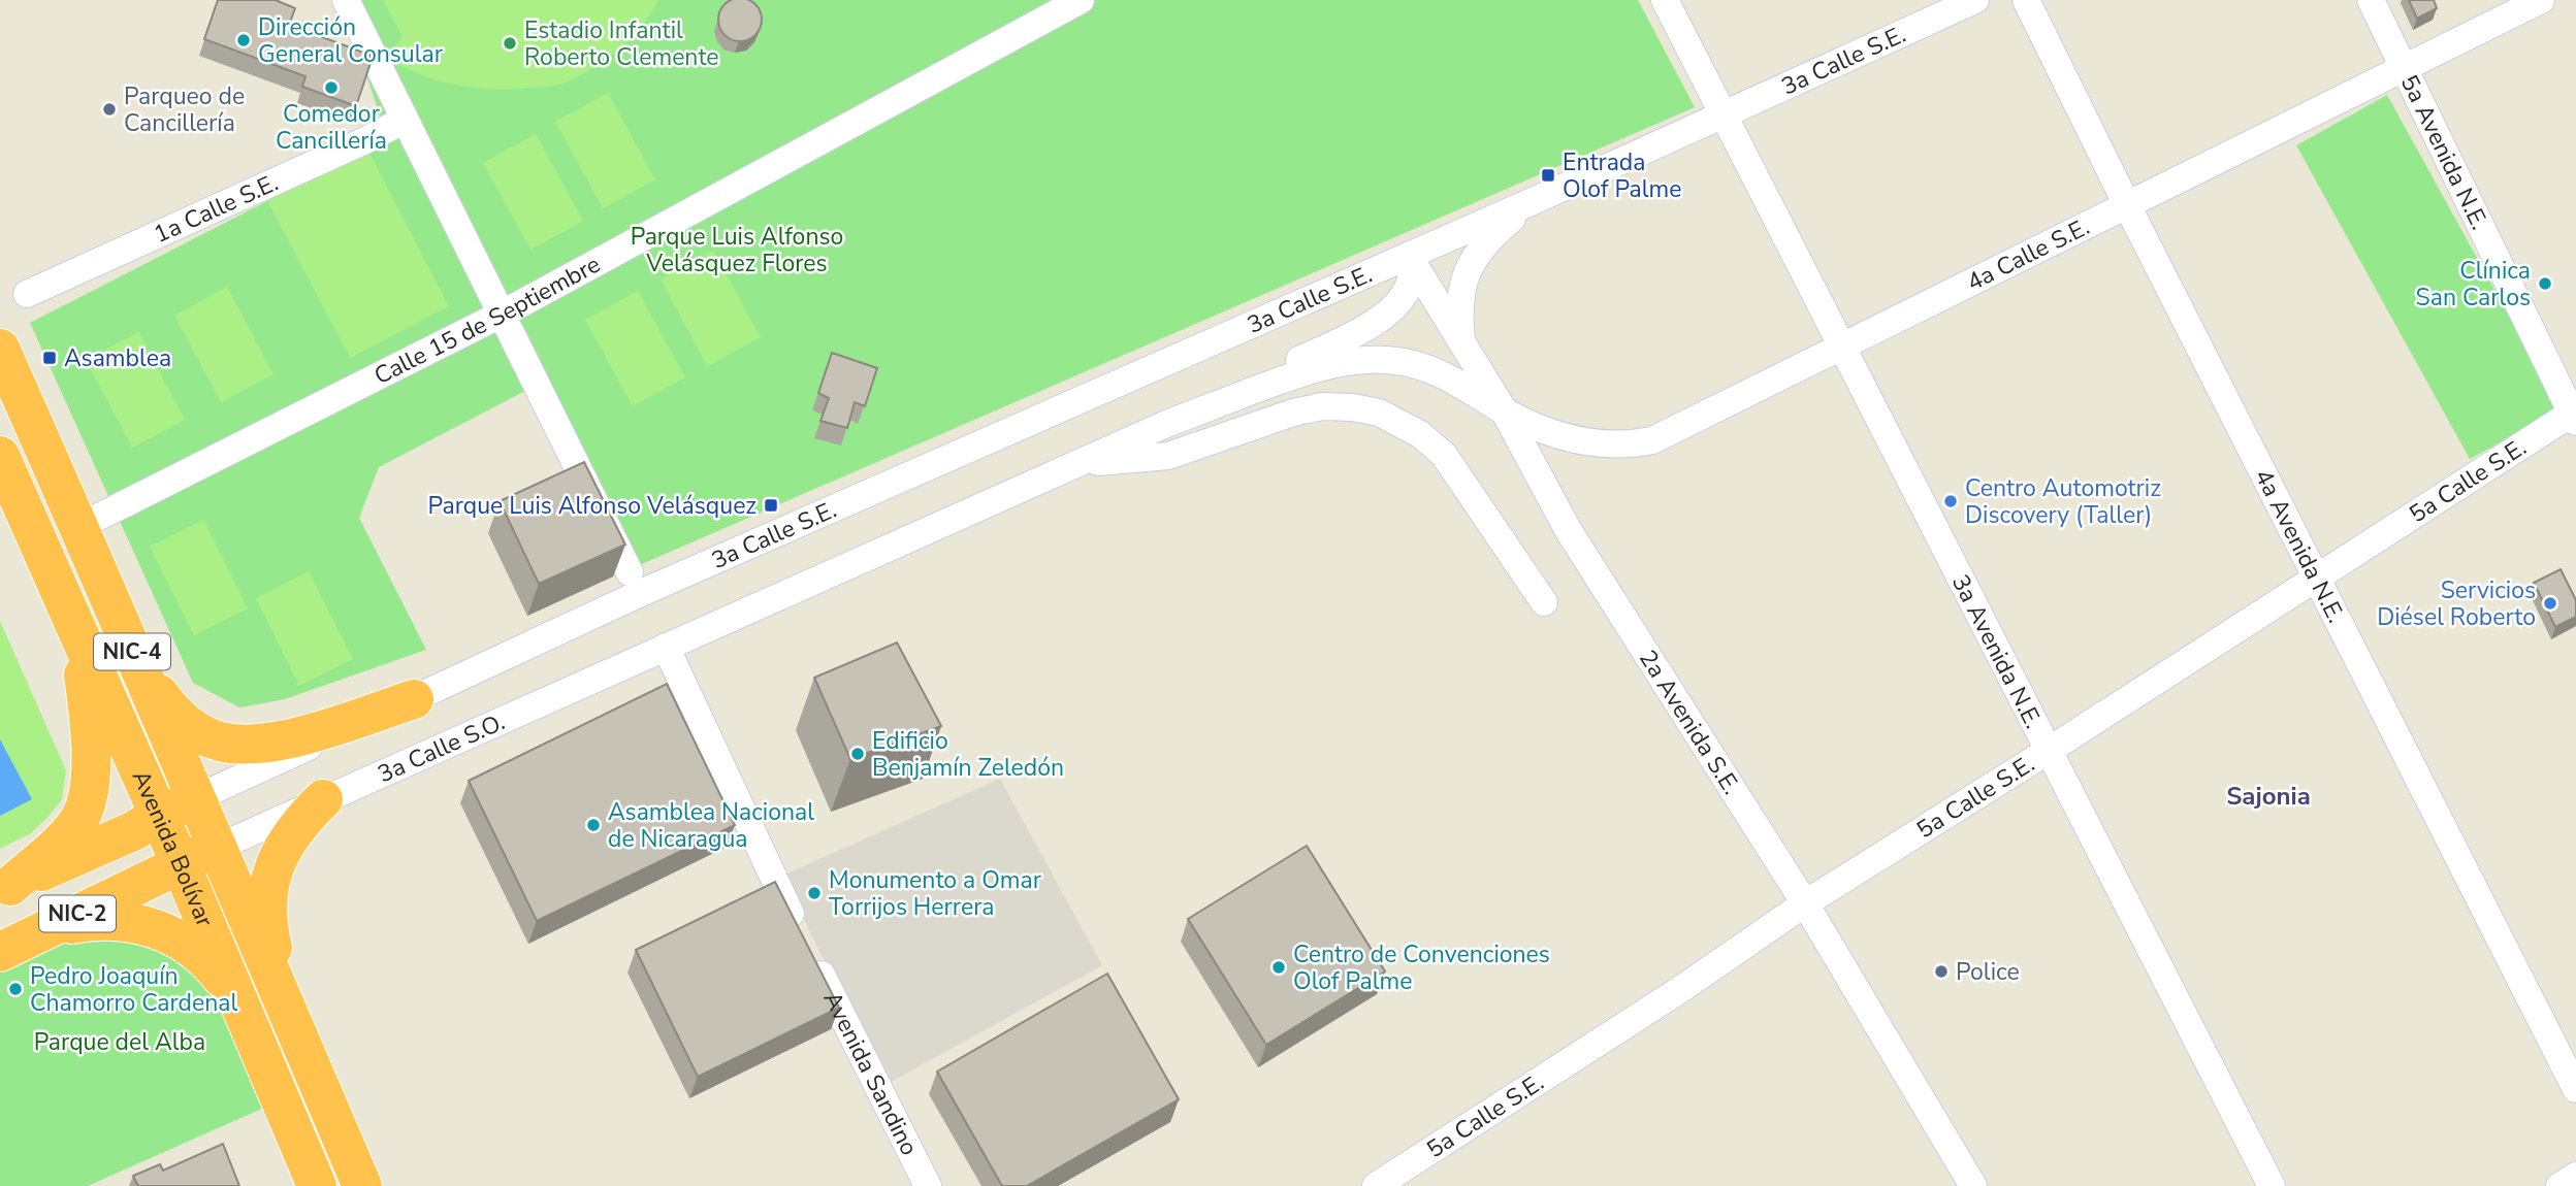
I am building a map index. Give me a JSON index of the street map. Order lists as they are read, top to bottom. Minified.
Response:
{"streets":{"highway":["NIC-4","Avenida Bolívar","NIC-2"],"street":["3a Calle S.E.","5a Avenida N.E.","1a Calle S.E.","4a Calle S.E.","Calle 15 de Septiembre","5a Calle S.E.","4a Avenida N.E.","3a Avenida N.E.","2a Avenida S.E.","3a Calle S.O.","Avenida Sandino"]},"crossings":[["3a Calle S.E.","3a Avenida N.E."],["3a Calle S.E.","2a Avenida S.E."],["5a Avenida N.E.","4a Calle S.E."],["5a Avenida N.E.","5a Calle S.E."],["4a Calle S.E.","4a Avenida N.E."],["4a Calle S.E.","3a Avenida N.E."],["4a Calle S.E.","2a Avenida S.E."],["Calle 15 de Septiembre","NIC-4"],["5a Calle S.E.","4a Avenida N.E."],["5a Calle S.E.","3a Avenida N.E."],["5a Calle S.E.","2a Avenida S.E."],["NIC-4","3a Calle S.O."],["NIC-4","Avenida Bolívar"],["NIC-4","NIC-2"],["3a Calle S.O.","Avenida Bolívar"],["3a Calle S.O.","NIC-2"],["3a Calle S.O.","Avenida Sandino"],["Avenida Bolívar","NIC-2"]],"districts":["Sajonia"],"parks":["Parque Luis Alfonso Velásquez Flores","Parque del Alba"],"places":{"other":["Dirección General Consular","Estadio Infantil Roberto Clemente","Comedor Cancillería","Parqueo de Cancillería","Clínica San Carlos","Centro Automotriz Discovery (Taller)","Servicios Diésel Roberto","Edificio Benjamín Zeledón","Asamblea Nacional de Nicaragua","Monumento a Omar Torrijos Herrera","Centro de Convenciones Olof Palme","Police","Pedro Joaquín Chamorro Cardenal"],"transit":["Entrada Olof Palme","Asamblea","Parque Luis Alfonso Velásquez"]}}
